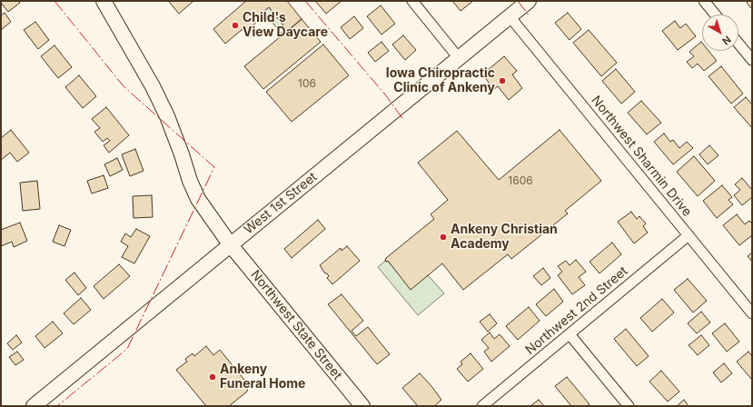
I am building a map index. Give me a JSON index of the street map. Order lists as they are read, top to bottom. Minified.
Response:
{"streets":{"main road":["West 1st Street","Northwest State Street"],"street":["Northwest Sharmin Drive","Northwest 2nd Street"]},"crossings":[["Northwest Sharmin Drive","West 1st Street"],["Northwest Sharmin Drive","Northwest 2nd Street"],["West 1st Street","Northwest State Street"]],"places":["Child's View Daycare","Iowa Chiropractic Clinic of Ankeny","Ankeny Christian Academy","Ankeny Funeral Home"],"house_numbers":["106","1606"],"north":"bottom right"}
